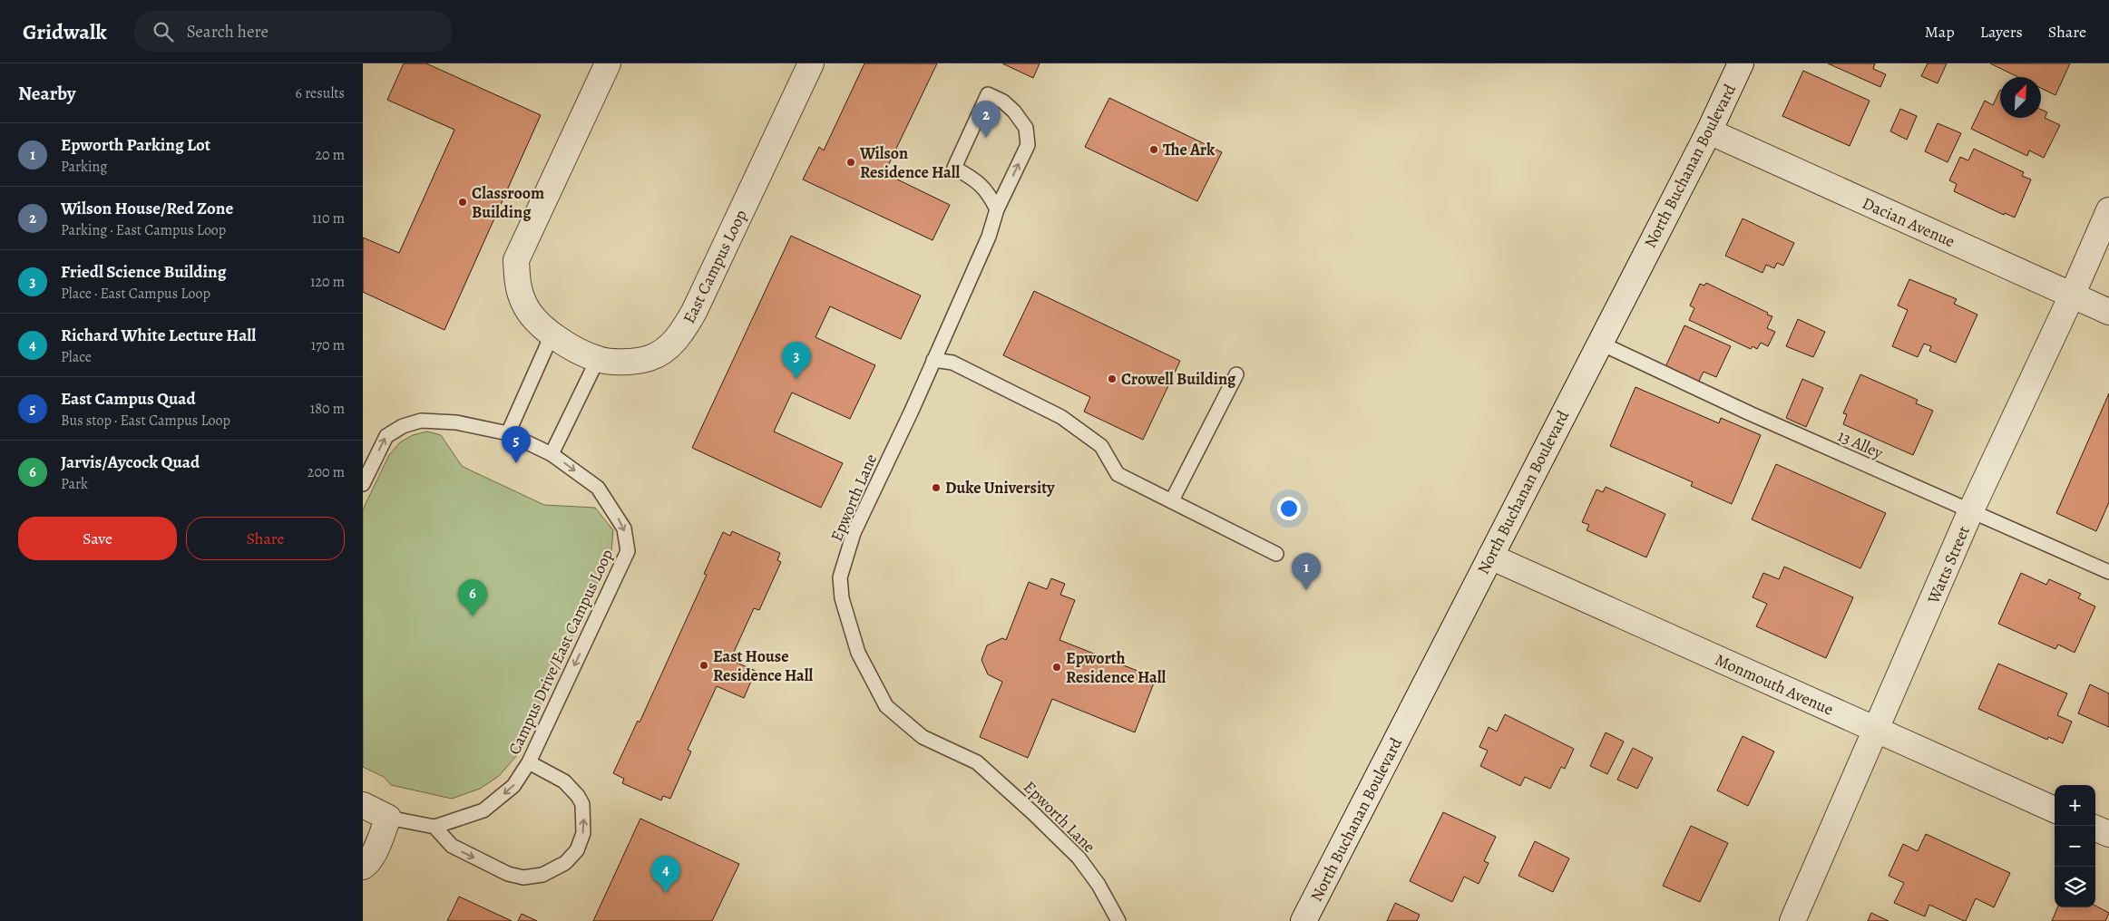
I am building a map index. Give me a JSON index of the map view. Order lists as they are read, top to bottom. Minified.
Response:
{"streets":{"street":["North Buchanan Boulevard","Dacian Avenue","East Campus Loop","Watts Street","Monmouth Avenue"],"lane":["13 Alley","Epworth Lane","Campus Drive/East Campus Loop"]},"crossings":[["North Buchanan Boulevard","Dacian Avenue"],["North Buchanan Boulevard","13 Alley"],["North Buchanan Boulevard","Monmouth Avenue"],["Dacian Avenue","Watts Street"],["13 Alley","Watts Street"],["Watts Street","Monmouth Avenue"]],"places":["The Ark","Wilson Residence Hall","Classroom Building","Crowell Building","Duke University","East House Residence Hall","Epworth Residence Hall"],"north":"top right","page":{"header":"Gridwalk","search":"Search here","nav":["Map","Layers","Share"],"heading":["Nearby","6 results"],"pins":["2","3","5","1","6","4"],"list":[{"mark":"1","name":"Epworth Parking Lot","note":"Parking","value":"20 m"},{"mark":"2","name":"Wilson House/Red Zone","note":"Parking · East Campus Loop","value":"110 m"},{"mark":"3","name":"Friedl Science Building","note":"Place · East Campus Loop","value":"120 m"},{"mark":"4","name":"Richard White Lecture Hall","note":"Place","value":"170 m"},{"mark":"5","name":"East Campus Quad","note":"Bus stop · East Campus Loop","value":"180 m"},{"mark":"6","name":"Jarvis/Aycock Quad","note":"Park","value":"200 m"}],"buttons":["Save","Share"],"map_buttons":["+","−"]}}
